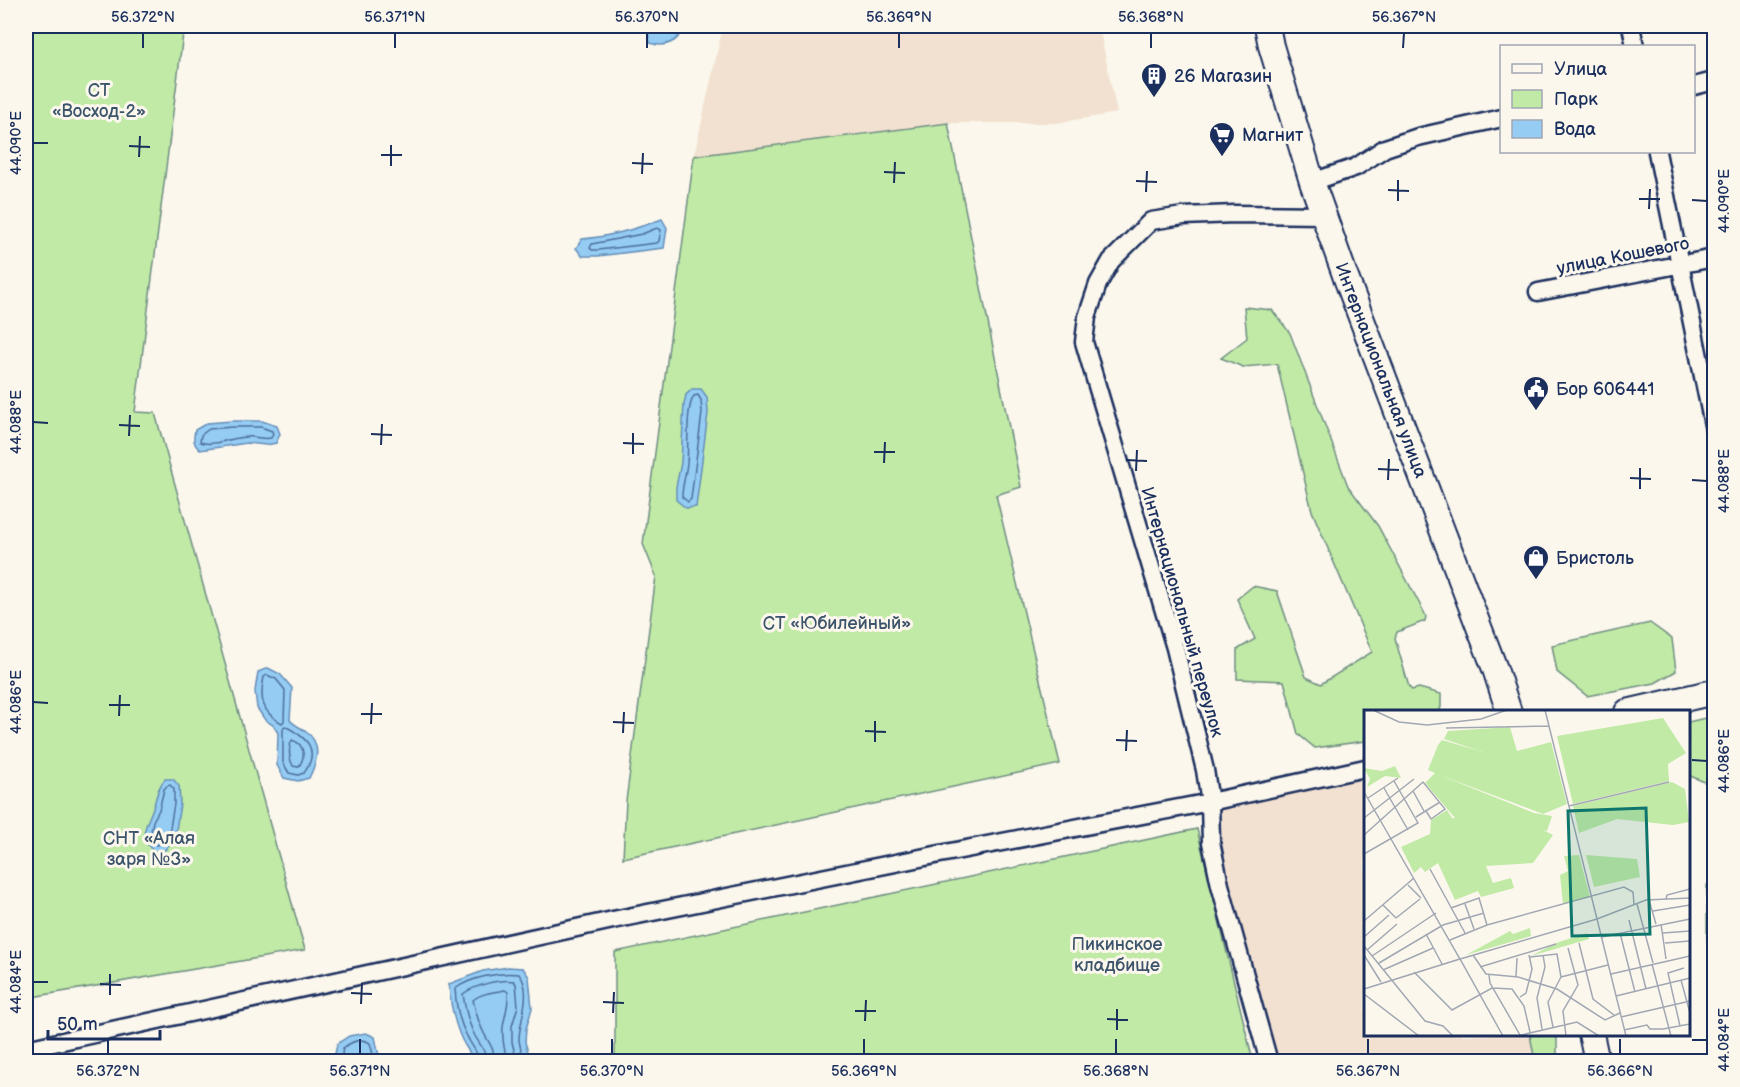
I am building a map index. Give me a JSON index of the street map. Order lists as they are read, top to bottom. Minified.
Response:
{"streets":{"main road":["Интернациональная улица"],"street":["улица Кошевого","Интернациональный переулок"]},"crossings":[["Интернациональная улица","Интернациональный переулок"]],"parks":["СТ «Восход-2»","СТ «Юбилейный»","СНТ «Алая заря №3»","Пикинское кладбище"],"places":{"building":["26 Магазин"],"supermarket":["Магнит"],"public building":["Бор 606441"],"shop":["Бристоль"]},"legend":["Улица","Парк","Вода"],"scale_bar":"50 m","coordinates":["56.372°N","56.371°N","56.370°N","56.369°N","56.368°N","56.367°N","44.090°E","44.088°E","44.086°E","44.084°E","56.366°N"]}
